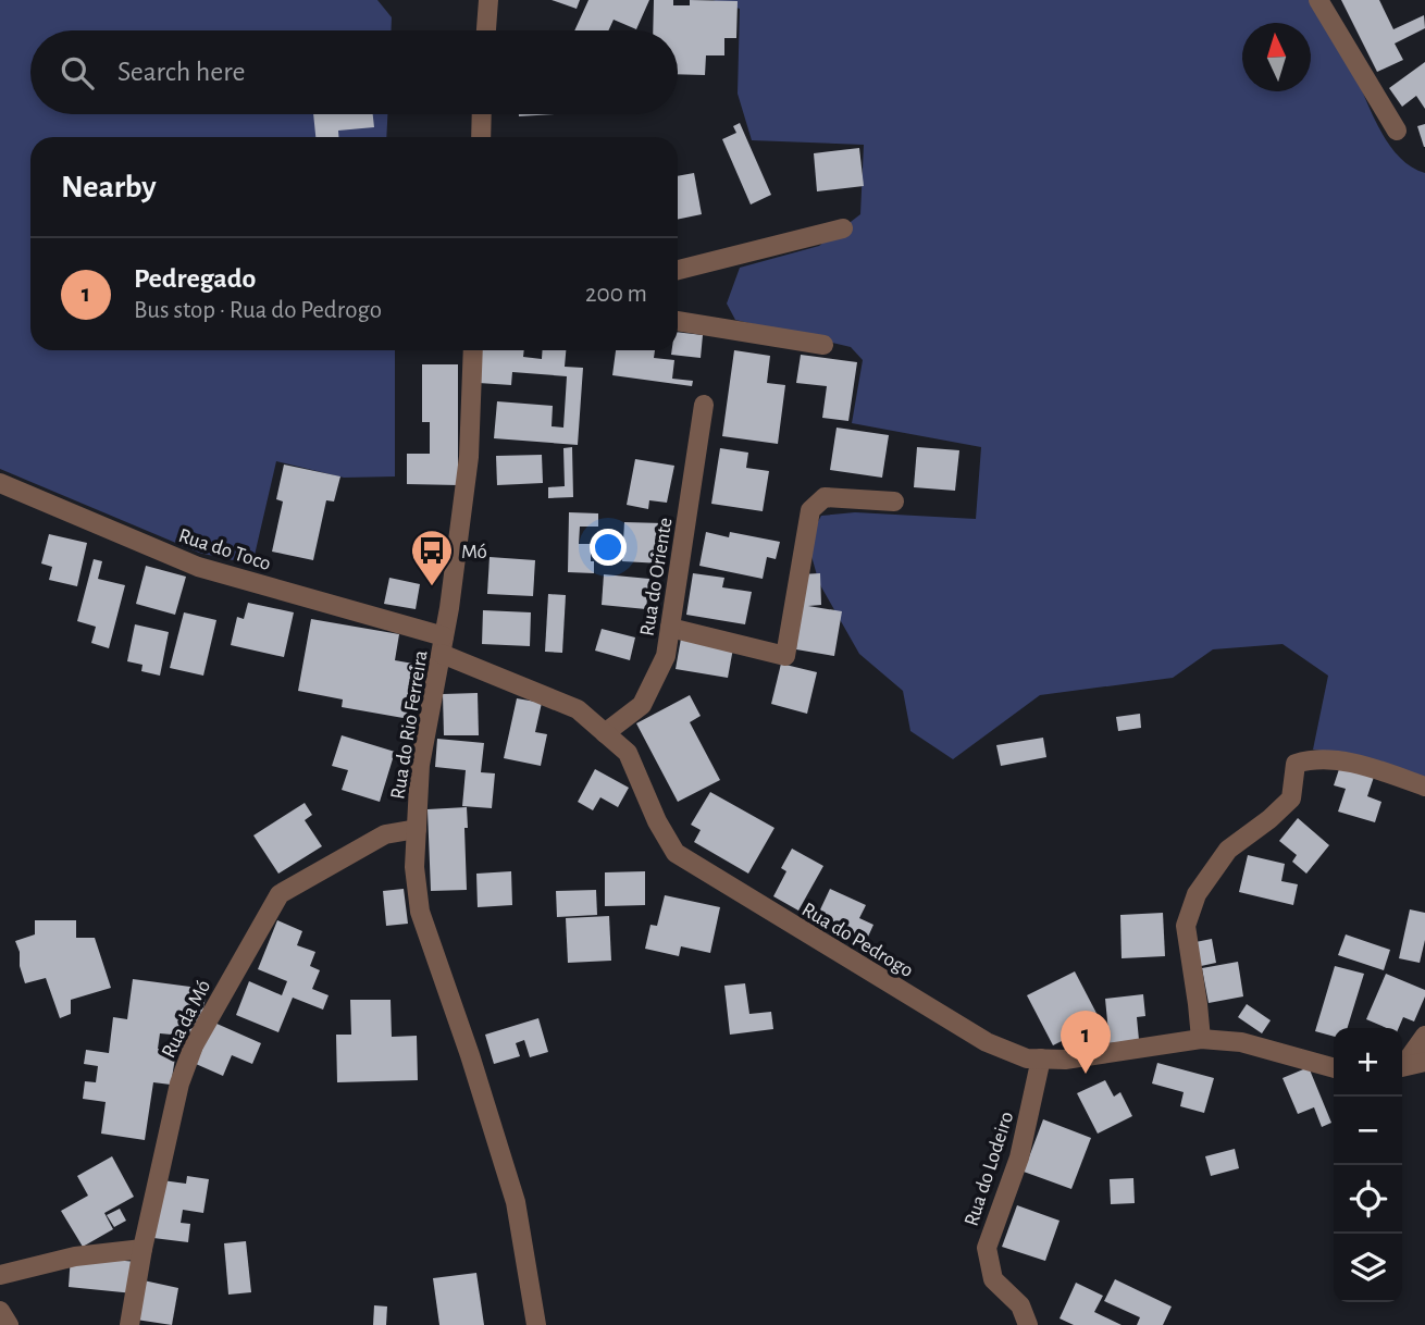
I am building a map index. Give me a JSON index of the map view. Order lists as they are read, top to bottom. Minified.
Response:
{"streets":{"street":["Rua do Toco","Rua do Oriente","Rua do Rio Ferreira","Rua do Pedrogo","Rua da Mó","Rua do Lodeiro"]},"crossings":[["Rua do Toco","Rua do Rio Ferreira"],["Rua do Toco","Rua do Pedrogo"],["Rua do Oriente","Rua do Pedrogo"],["Rua do Rio Ferreira","Rua do Pedrogo"],["Rua do Rio Ferreira","Rua da Mó"],["Rua do Pedrogo","Rua do Lodeiro"]],"places":{"bus stop":["Mó"]},"north":"top","page":{"search":"Search here","heading":"Nearby","list":[{"mark":"1","name":"Pedregado","note":"Bus stop · Rua do Pedrogo","value":"200 m"}],"pins":"1","map_buttons":["+","−"]}}
